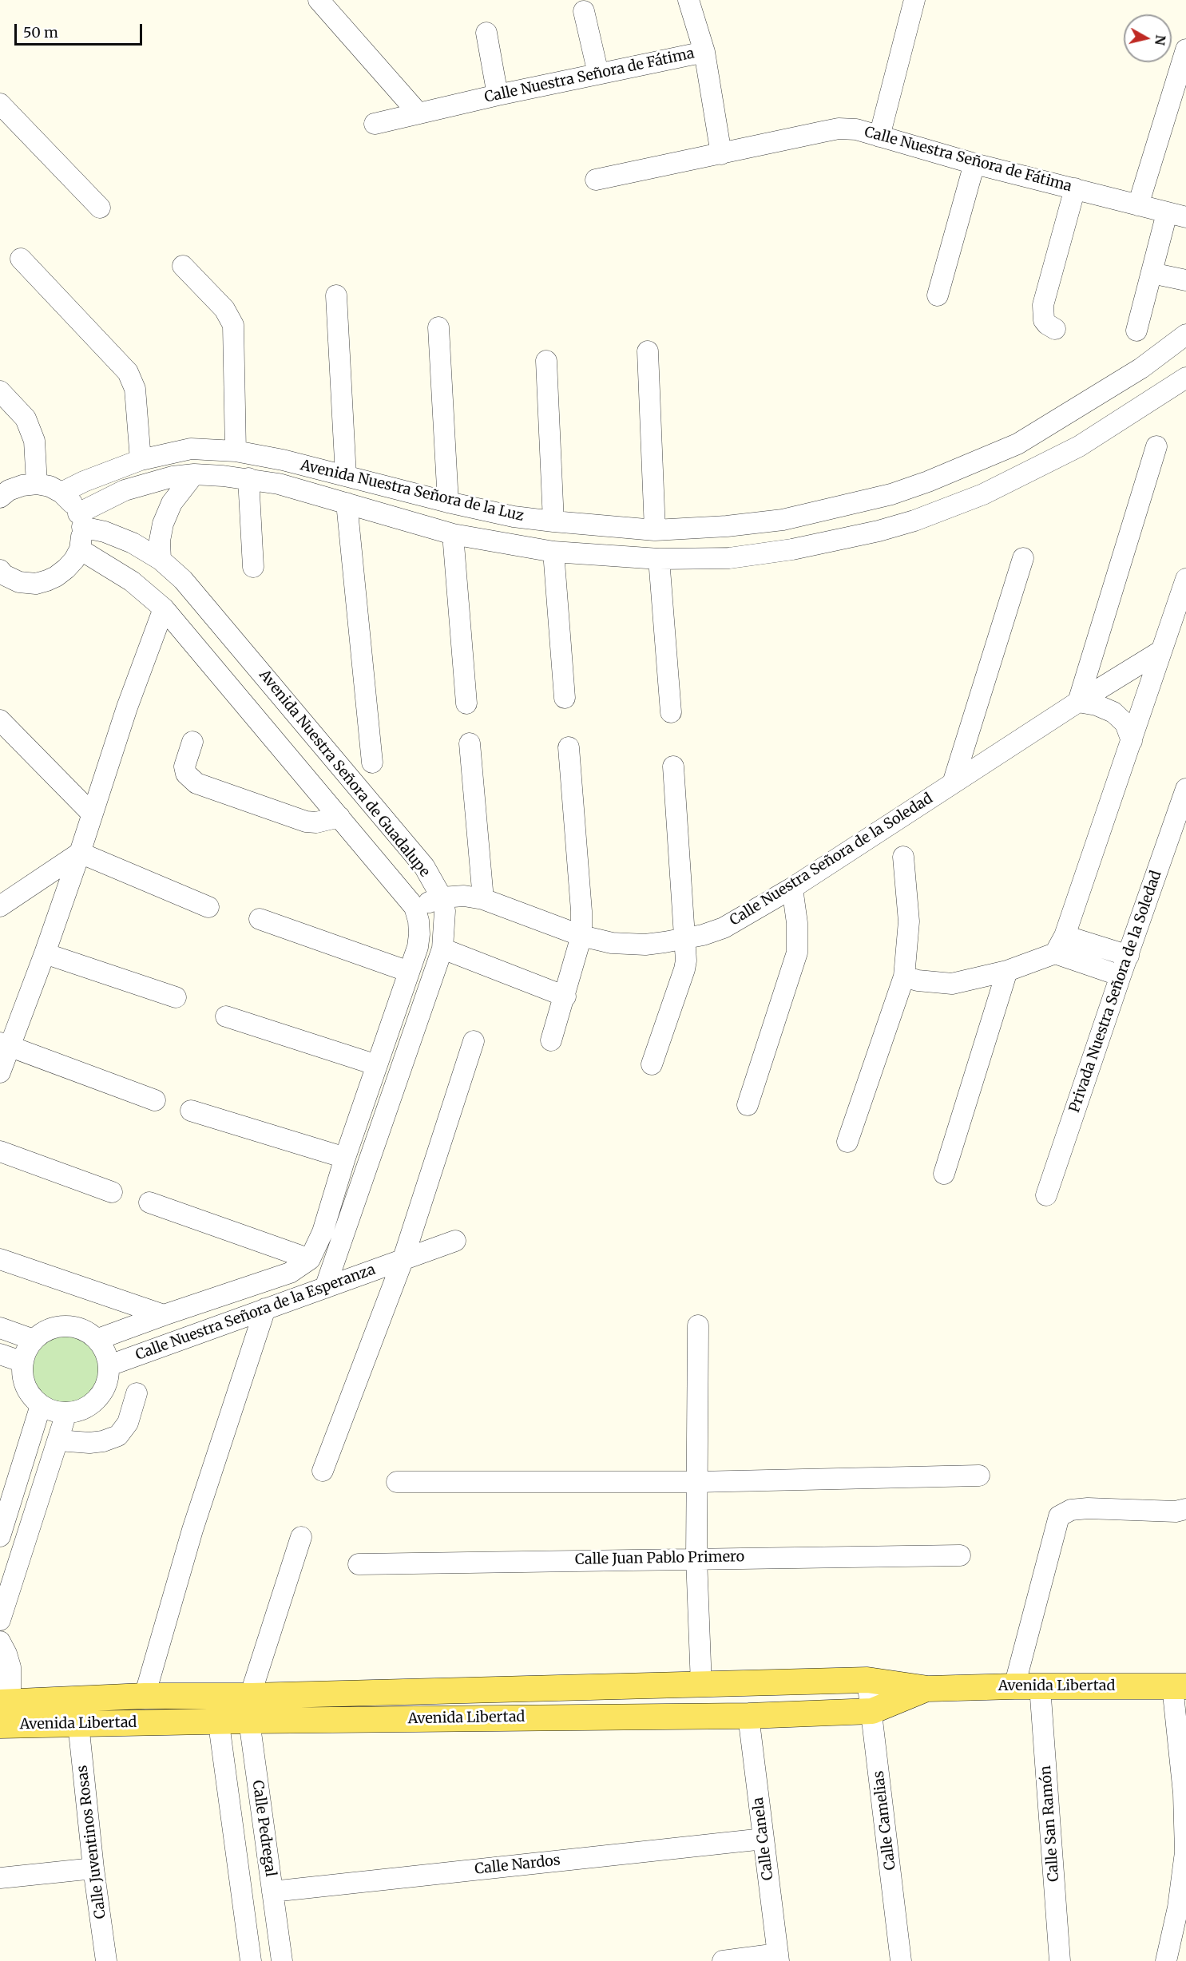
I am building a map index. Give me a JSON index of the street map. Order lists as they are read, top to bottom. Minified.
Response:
{"streets":{"main road":["Avenida Libertad"],"street":["Calle Nuestra Señora de Fátima","Avenida Nuestra Señora de la Luz","Avenida Nuestra Señora de Guadalupe","Calle Nuestra Señora de la Soledad","Privada Nuestra Señora de la Soledad","Calle Nuestra Señora de la Esperanza","Calle Juan Pablo Primero","Calle Camelias","Calle San Ramón","Calle Pedregal","Calle Canela","Calle Juventinos Rosas","Calle Nardos"]},"crossings":[["Avenida Nuestra Señora de la Luz","Avenida Nuestra Señora de Guadalupe"],["Avenida Nuestra Señora de Guadalupe","Calle Nuestra Señora de la Soledad"],["Avenida Nuestra Señora de Guadalupe","Calle Nuestra Señora de la Esperanza"],["Avenida Libertad","Calle Camelias"],["Avenida Libertad","Calle San Ramón"],["Avenida Libertad","Calle Pedregal"],["Avenida Libertad","Calle Canela"],["Avenida Libertad","Calle Juventinos Rosas"],["Calle Pedregal","Calle Nardos"],["Calle Canela","Calle Nardos"]],"scale_bar":"50 m","north":"right"}
